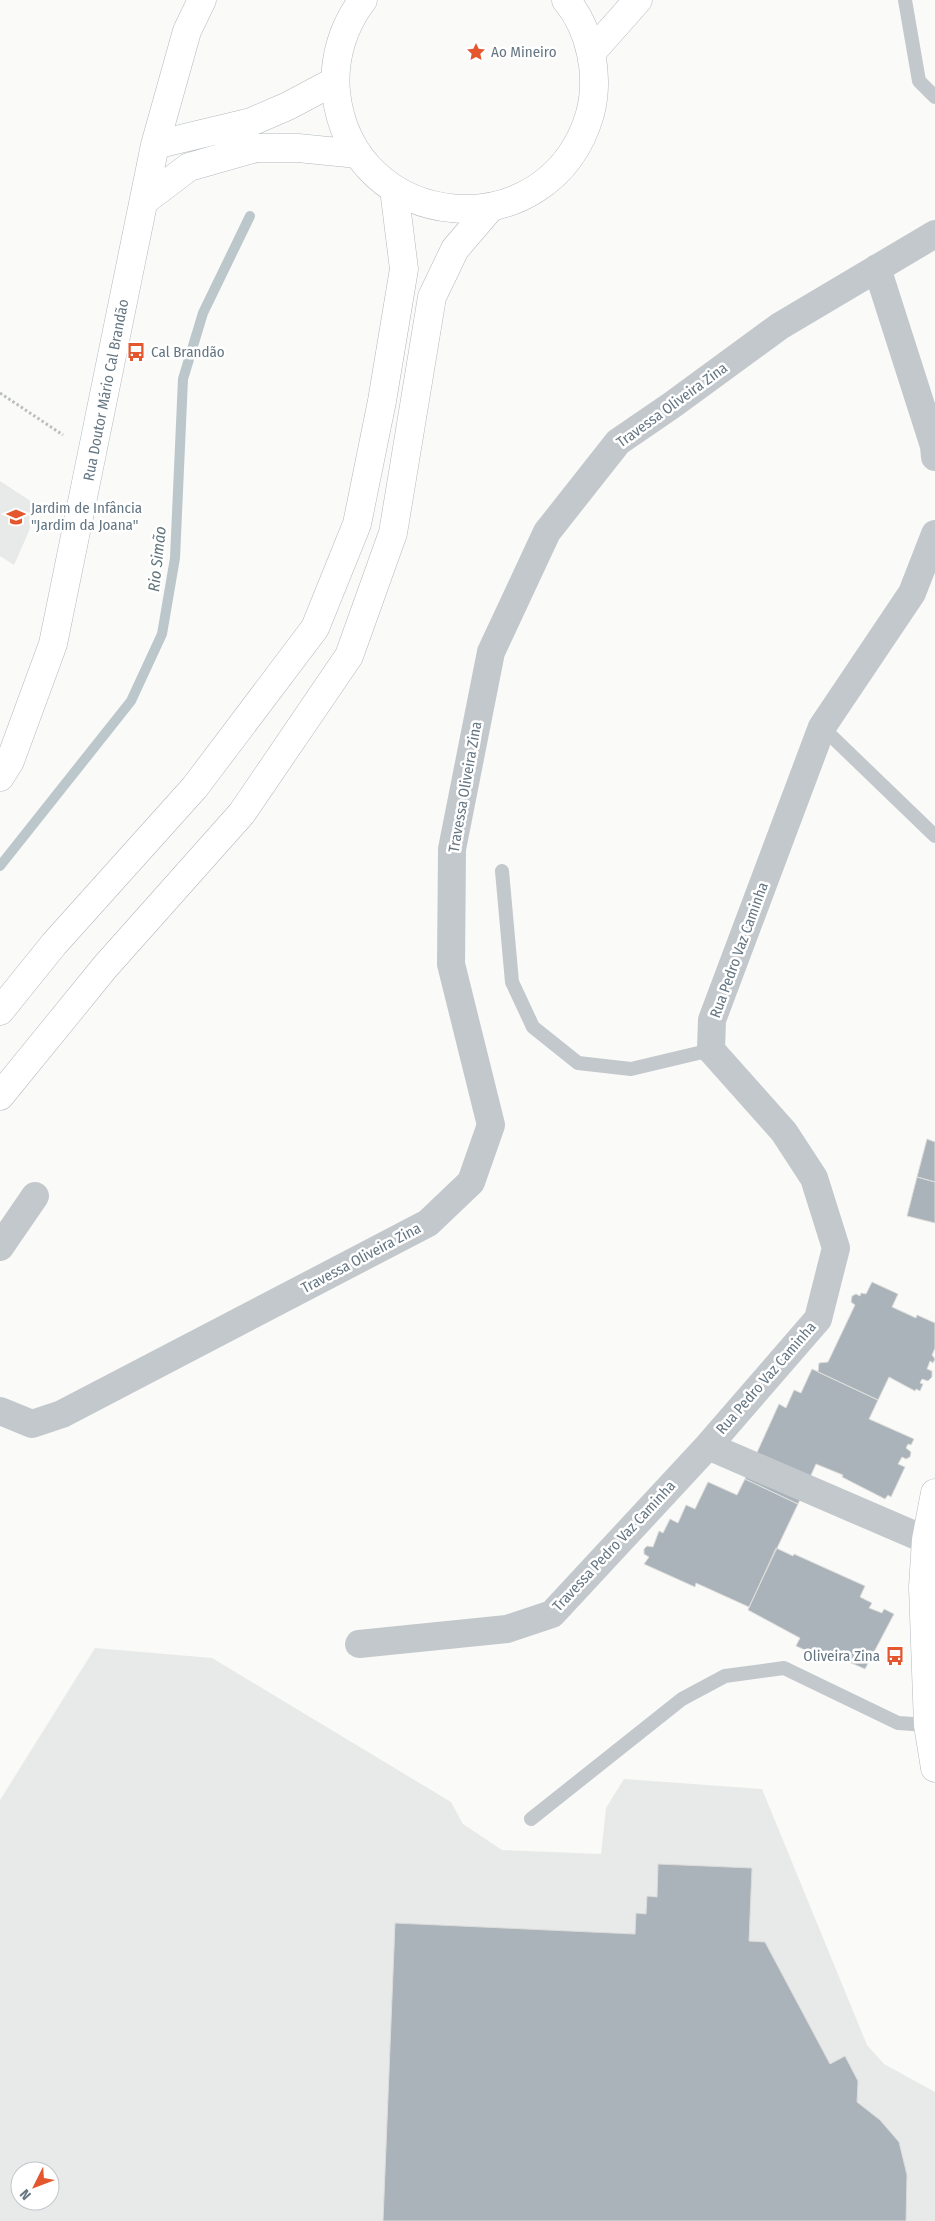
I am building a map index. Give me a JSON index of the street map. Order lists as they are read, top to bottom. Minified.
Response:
{"streets":{"main road":["Rua Doutor Mário Cal Brandão"],"street":["Travessa Oliveira Zina","Rua Pedro Vaz Caminha","Travessa Pedro Vaz Caminha"]},"crossings":[["Rua Pedro Vaz Caminha","Travessa Pedro Vaz Caminha"]],"water":["Rio Simão"],"places":{"place":["Ao Mineiro"],"bus stop":["Cal Brandão","Oliveira Zina"],"school or university":["Jardim de Infância \"Jardim da Joana\""]},"north":"bottom left"}
